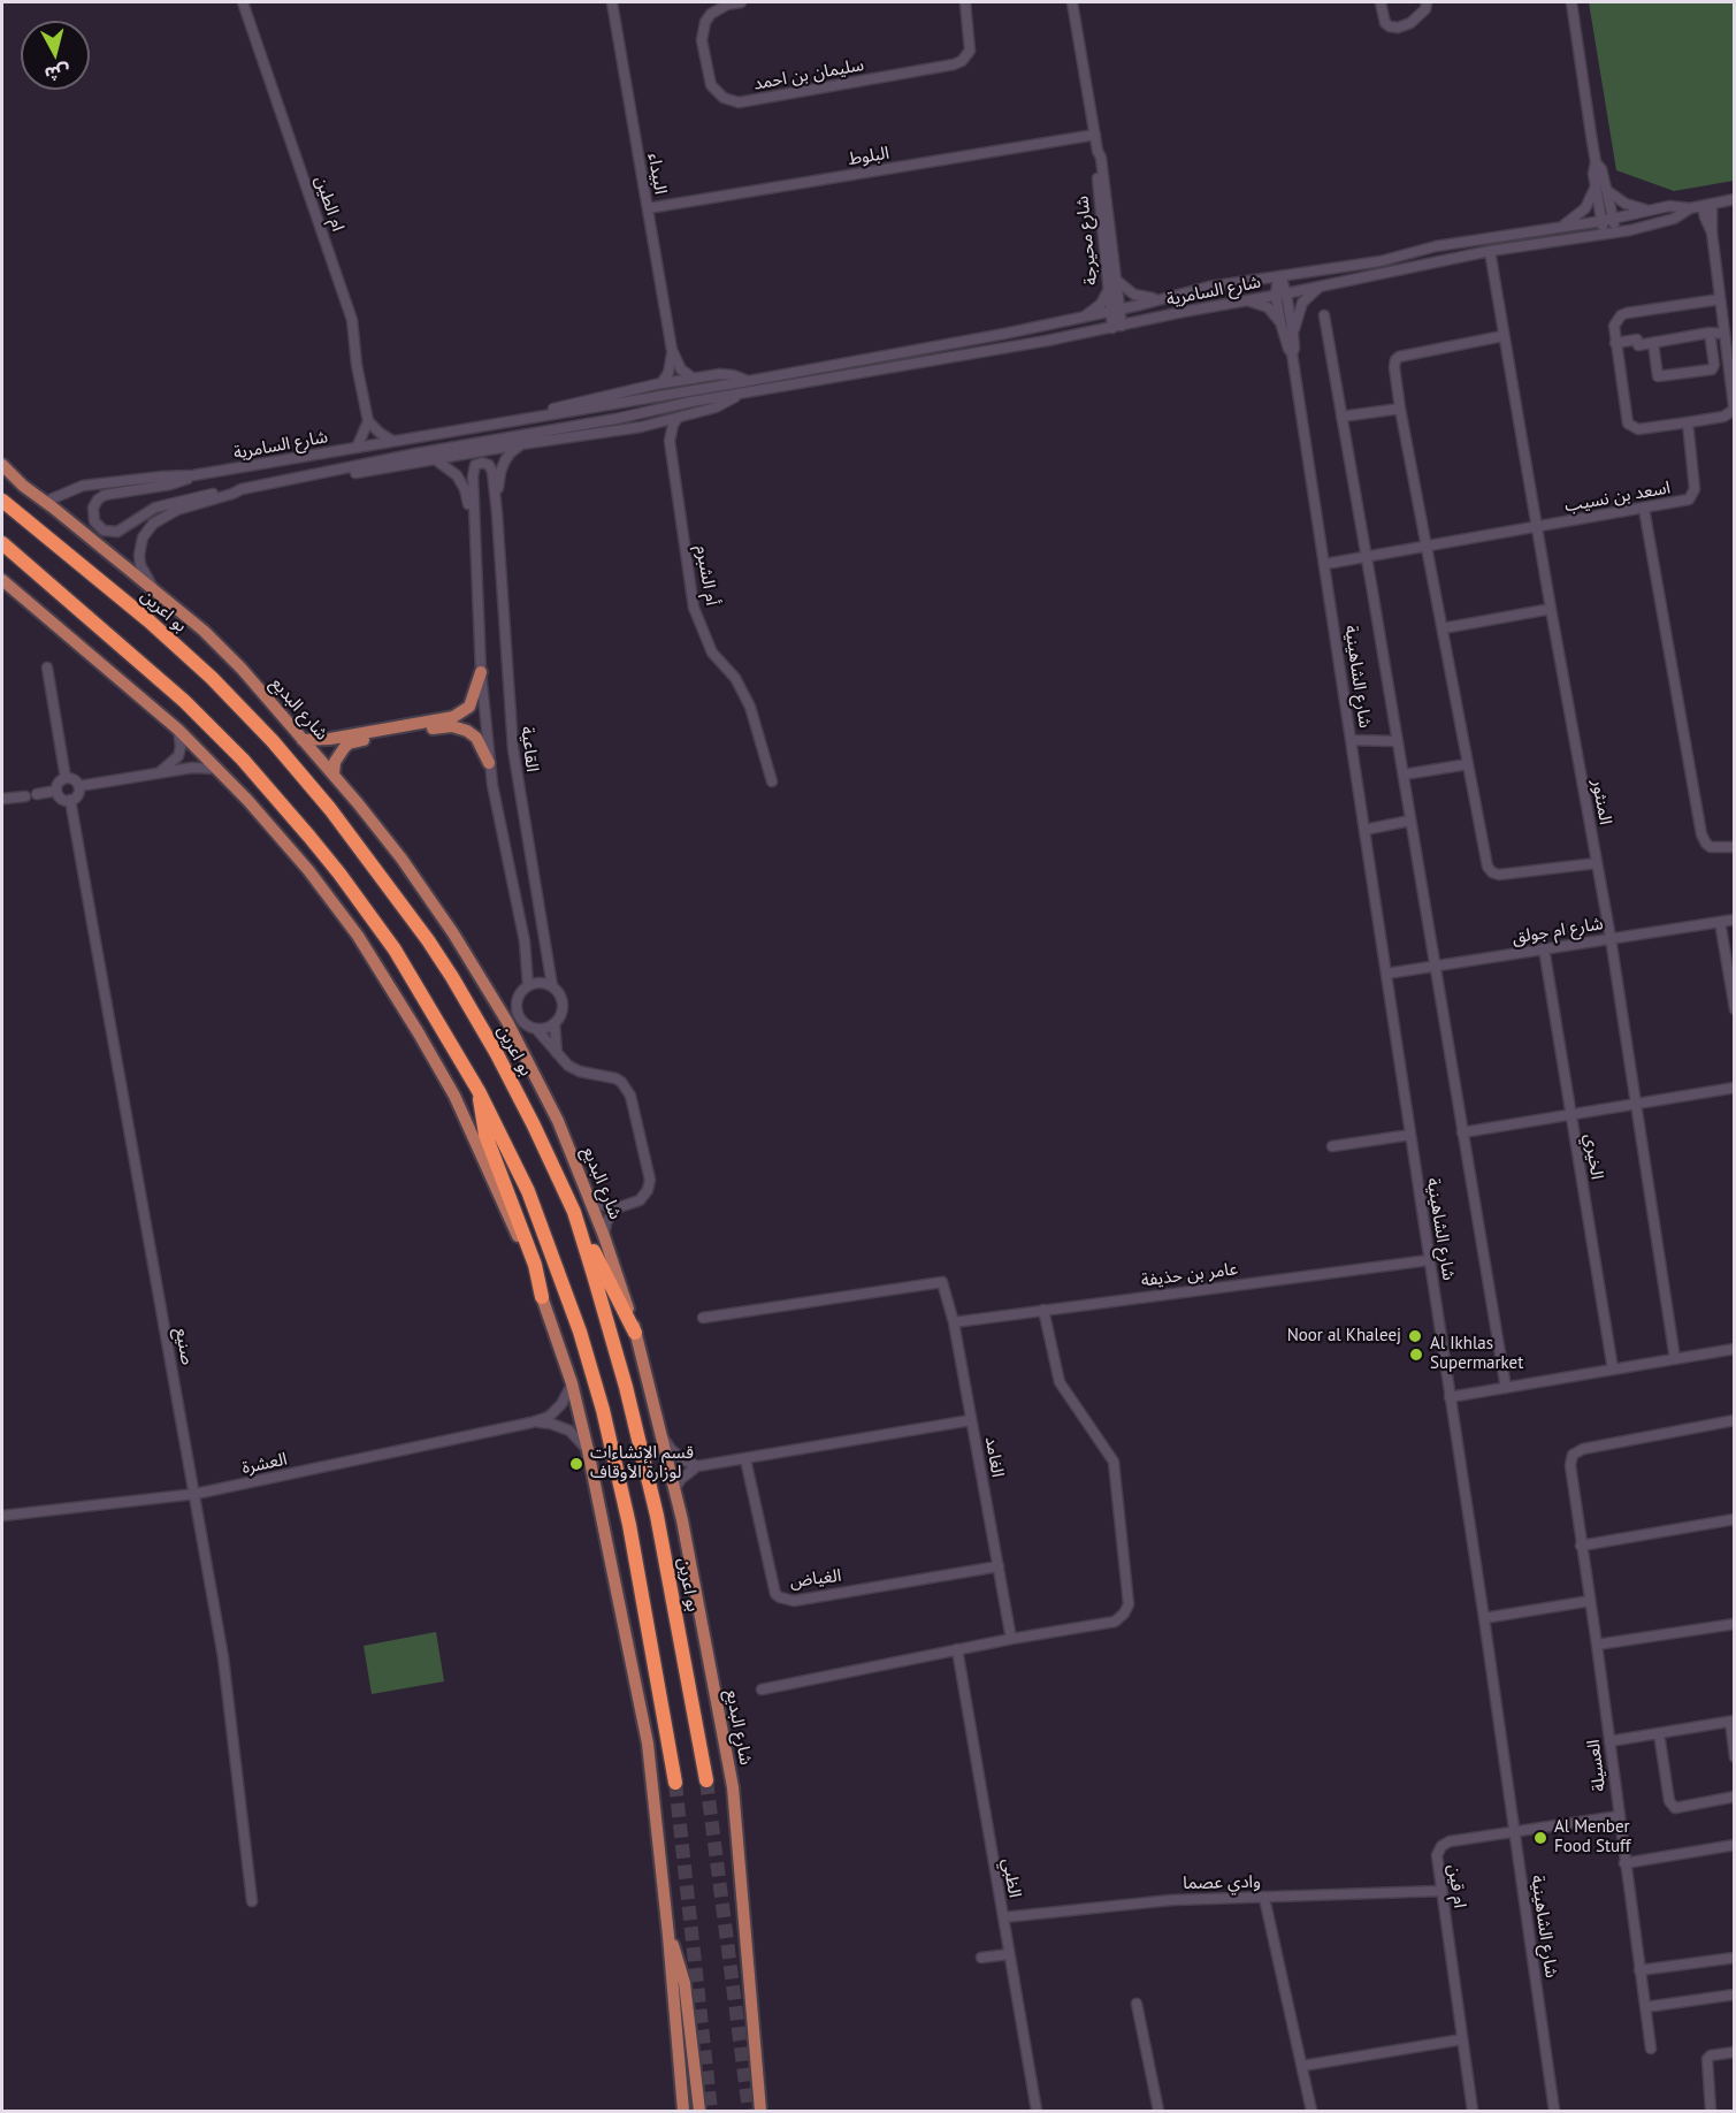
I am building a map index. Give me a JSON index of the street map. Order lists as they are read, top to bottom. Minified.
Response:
{"streets":{"highway":["بو اعرين"],"main road":["شارع البديع"],"street":["سليمان بن احمد","البلوط","البيداء","ام الطين","شارع محيرجة","شارع السامرية","اسعد بن نسيب","أم الشبرم","شارع الشاهينية","القاعية","المنثور","شارع ام جولق","الخيري","عامر بن حذيفة","صنيع","الغامد","العشرة","الغياض","العسيلة","الظبي","وادي عصما","ام قين"]},"crossings":[["البلوط","البيداء"],["البلوط","شارع محيرجة"],["البيداء","شارع السامرية"],["شارع محيرجة","شارع السامرية"],["شارع السامرية","أم الشبرم"],["شارع السامرية","شارع الشاهينية"],["شارع السامرية","شارع البديع"],["شارع السامرية","القاعية"],["شارع السامرية","المنثور"],["اسعد بن نسيب","شارع الشاهينية"],["اسعد بن نسيب","المنثور"],["شارع الشاهينية","شارع ام جولق"],["شارع الشاهينية","عامر بن حذيفة"],["شارع الشاهينية","ام قين"],["المنثور","شارع ام جولق"],["شارع ام جولق","الخيري"],["عامر بن حذيفة","الغامد"],["صنيع","العشرة"],["الغامد","الغياض"],["العسيلة","ام قين"],["الظبي","وادي عصما"],["وادي عصما","ام قين"]],"places":["Noor al Khaleej","Al Ikhlas Supermarket","قسم الإنشاءات لوزارة الأوقاف","Al Menber Food Stuff"],"north":"bottom"}
